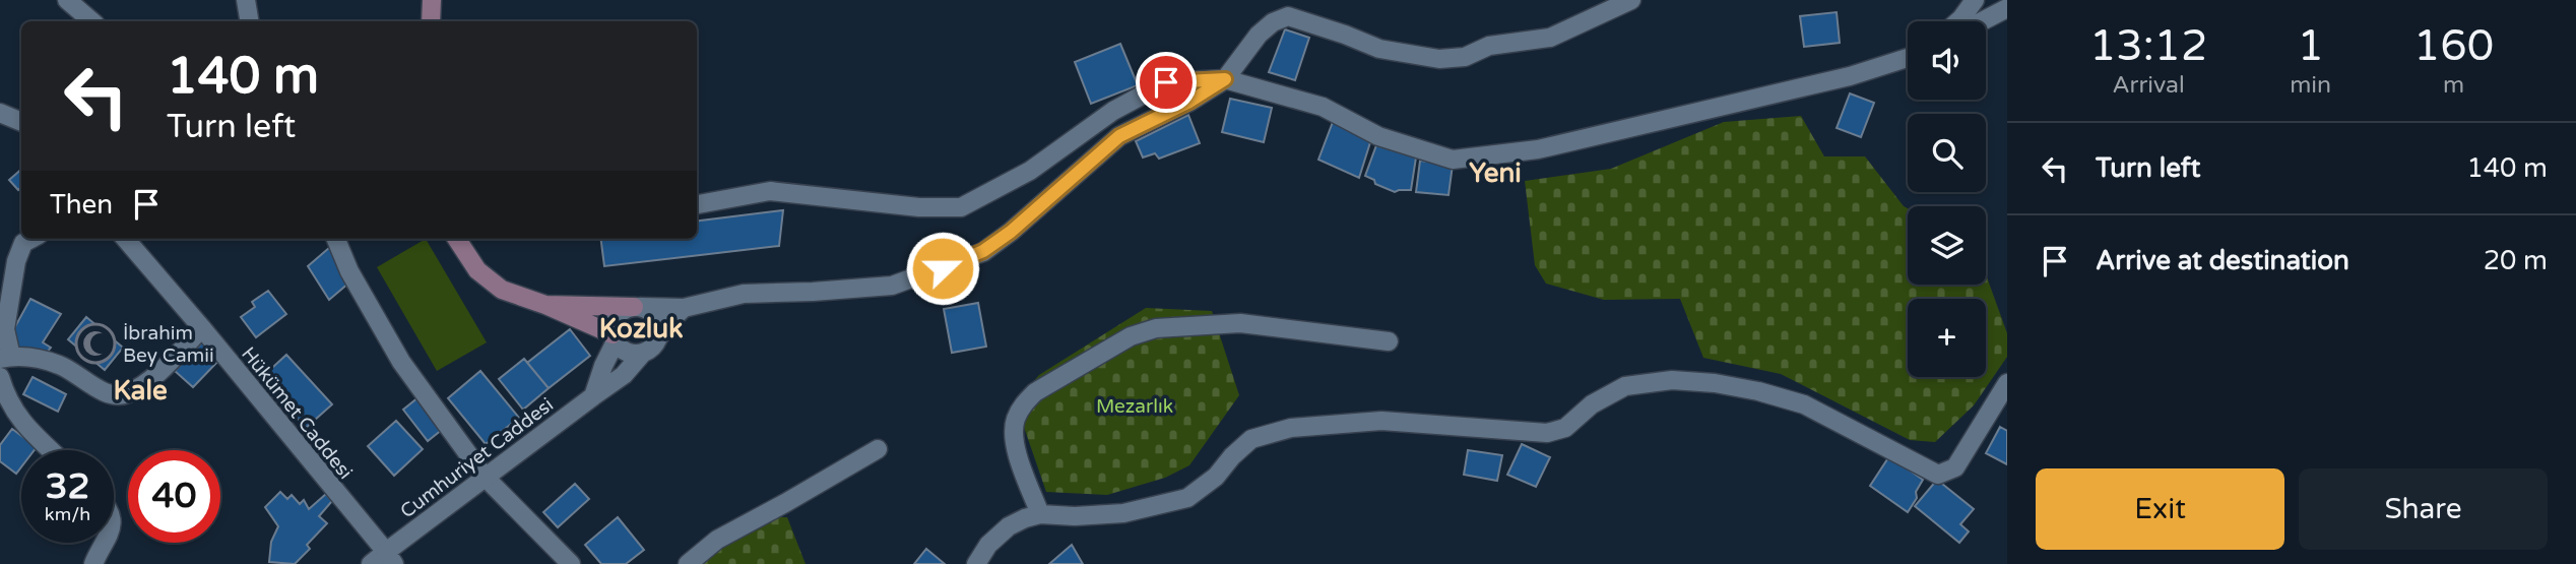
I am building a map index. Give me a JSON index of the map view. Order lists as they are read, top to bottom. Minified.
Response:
{"streets":{"street":["Hükümet Caddesi","Cumhuriyet Caddesi"]},"crossings":[["Hükümet Caddesi","Cumhuriyet Caddesi"]],"districts":["Yeni","Kozluk","Kale"],"parks":["Mezarlık"],"places":{"mosque":["İbrahim Bey Camii"]},"page":{"eta":["13:12","Arrival","1","min","160","m"],"map_buttons":"+","turn":["140 m","Turn left"],"list":[{"name":"Turn left","value":"140 m"},{"name":"Arrive at destination","value":"20 m"}],"then":"Then","speed":"32 km/h","limit":"40","buttons":["Exit","Share"]}}
